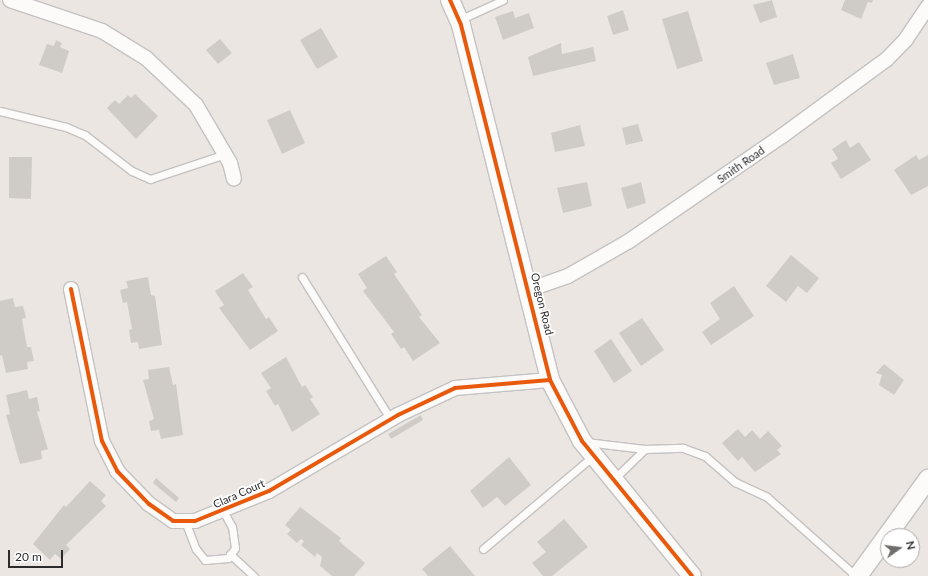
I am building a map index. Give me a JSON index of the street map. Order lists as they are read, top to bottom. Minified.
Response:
{"streets":{"street":["Smith Road","Oregon Road","Clara Court"]},"crossings":[["Smith Road","Oregon Road"],["Oregon Road","Clara Court"]],"scale_bar":"20 m","north":"right"}
